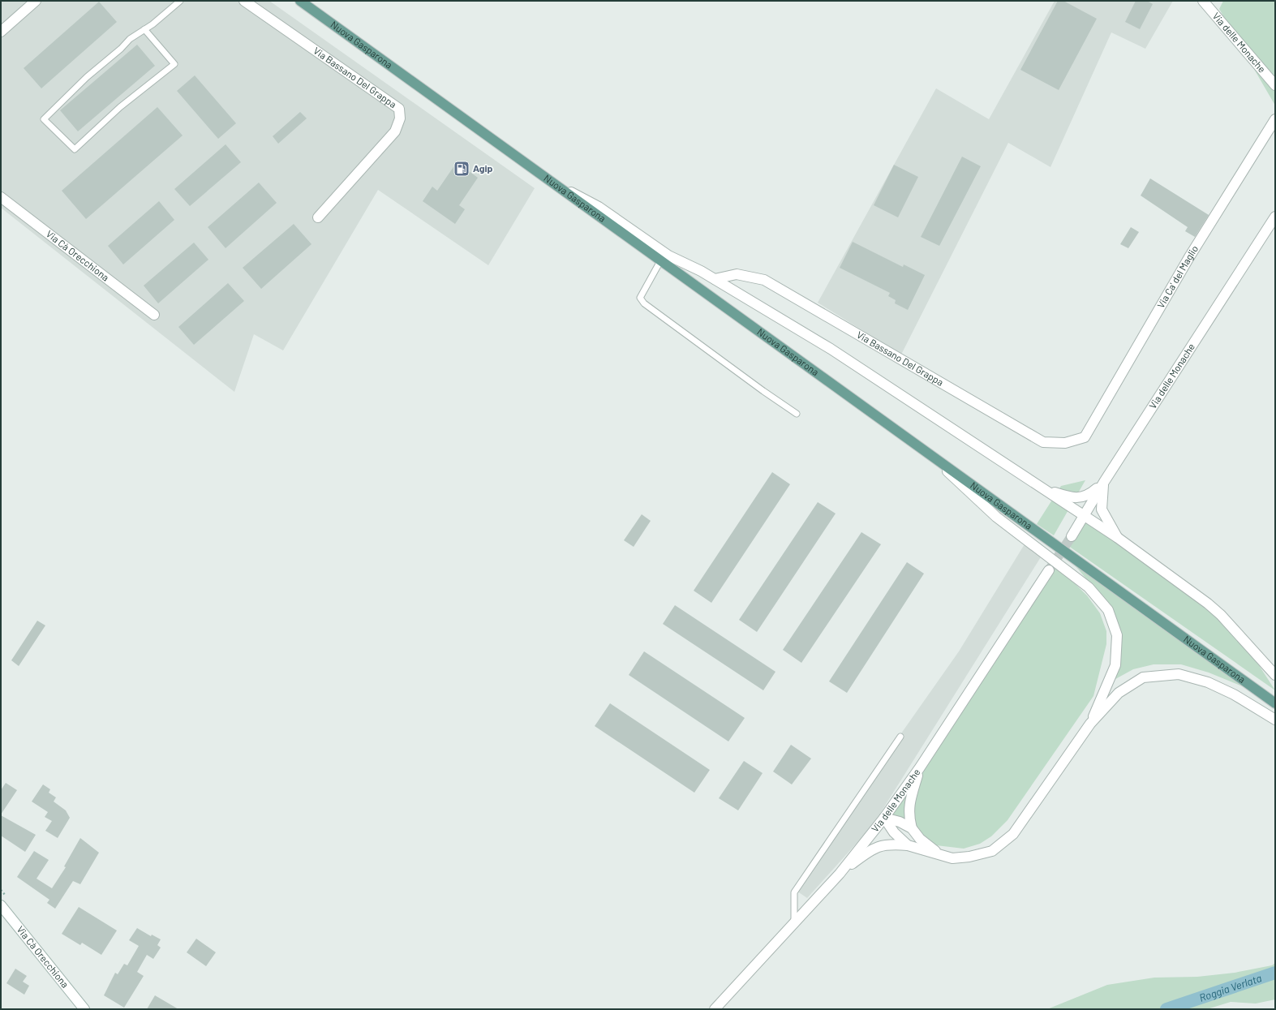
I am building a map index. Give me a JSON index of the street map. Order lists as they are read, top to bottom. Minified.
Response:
{"streets":{"main road":["Nuova Gasparona"],"street":["Via delle Monache","Via Bassano Del Grappa","Via Cà Orecchiona","Via Ca' del Maglio"]},"crossings":[["Via Bassano Del Grappa","Via Ca' del Maglio"]],"water":["Roggia Verlata"],"places":{"fuel station":["Agip"]}}
